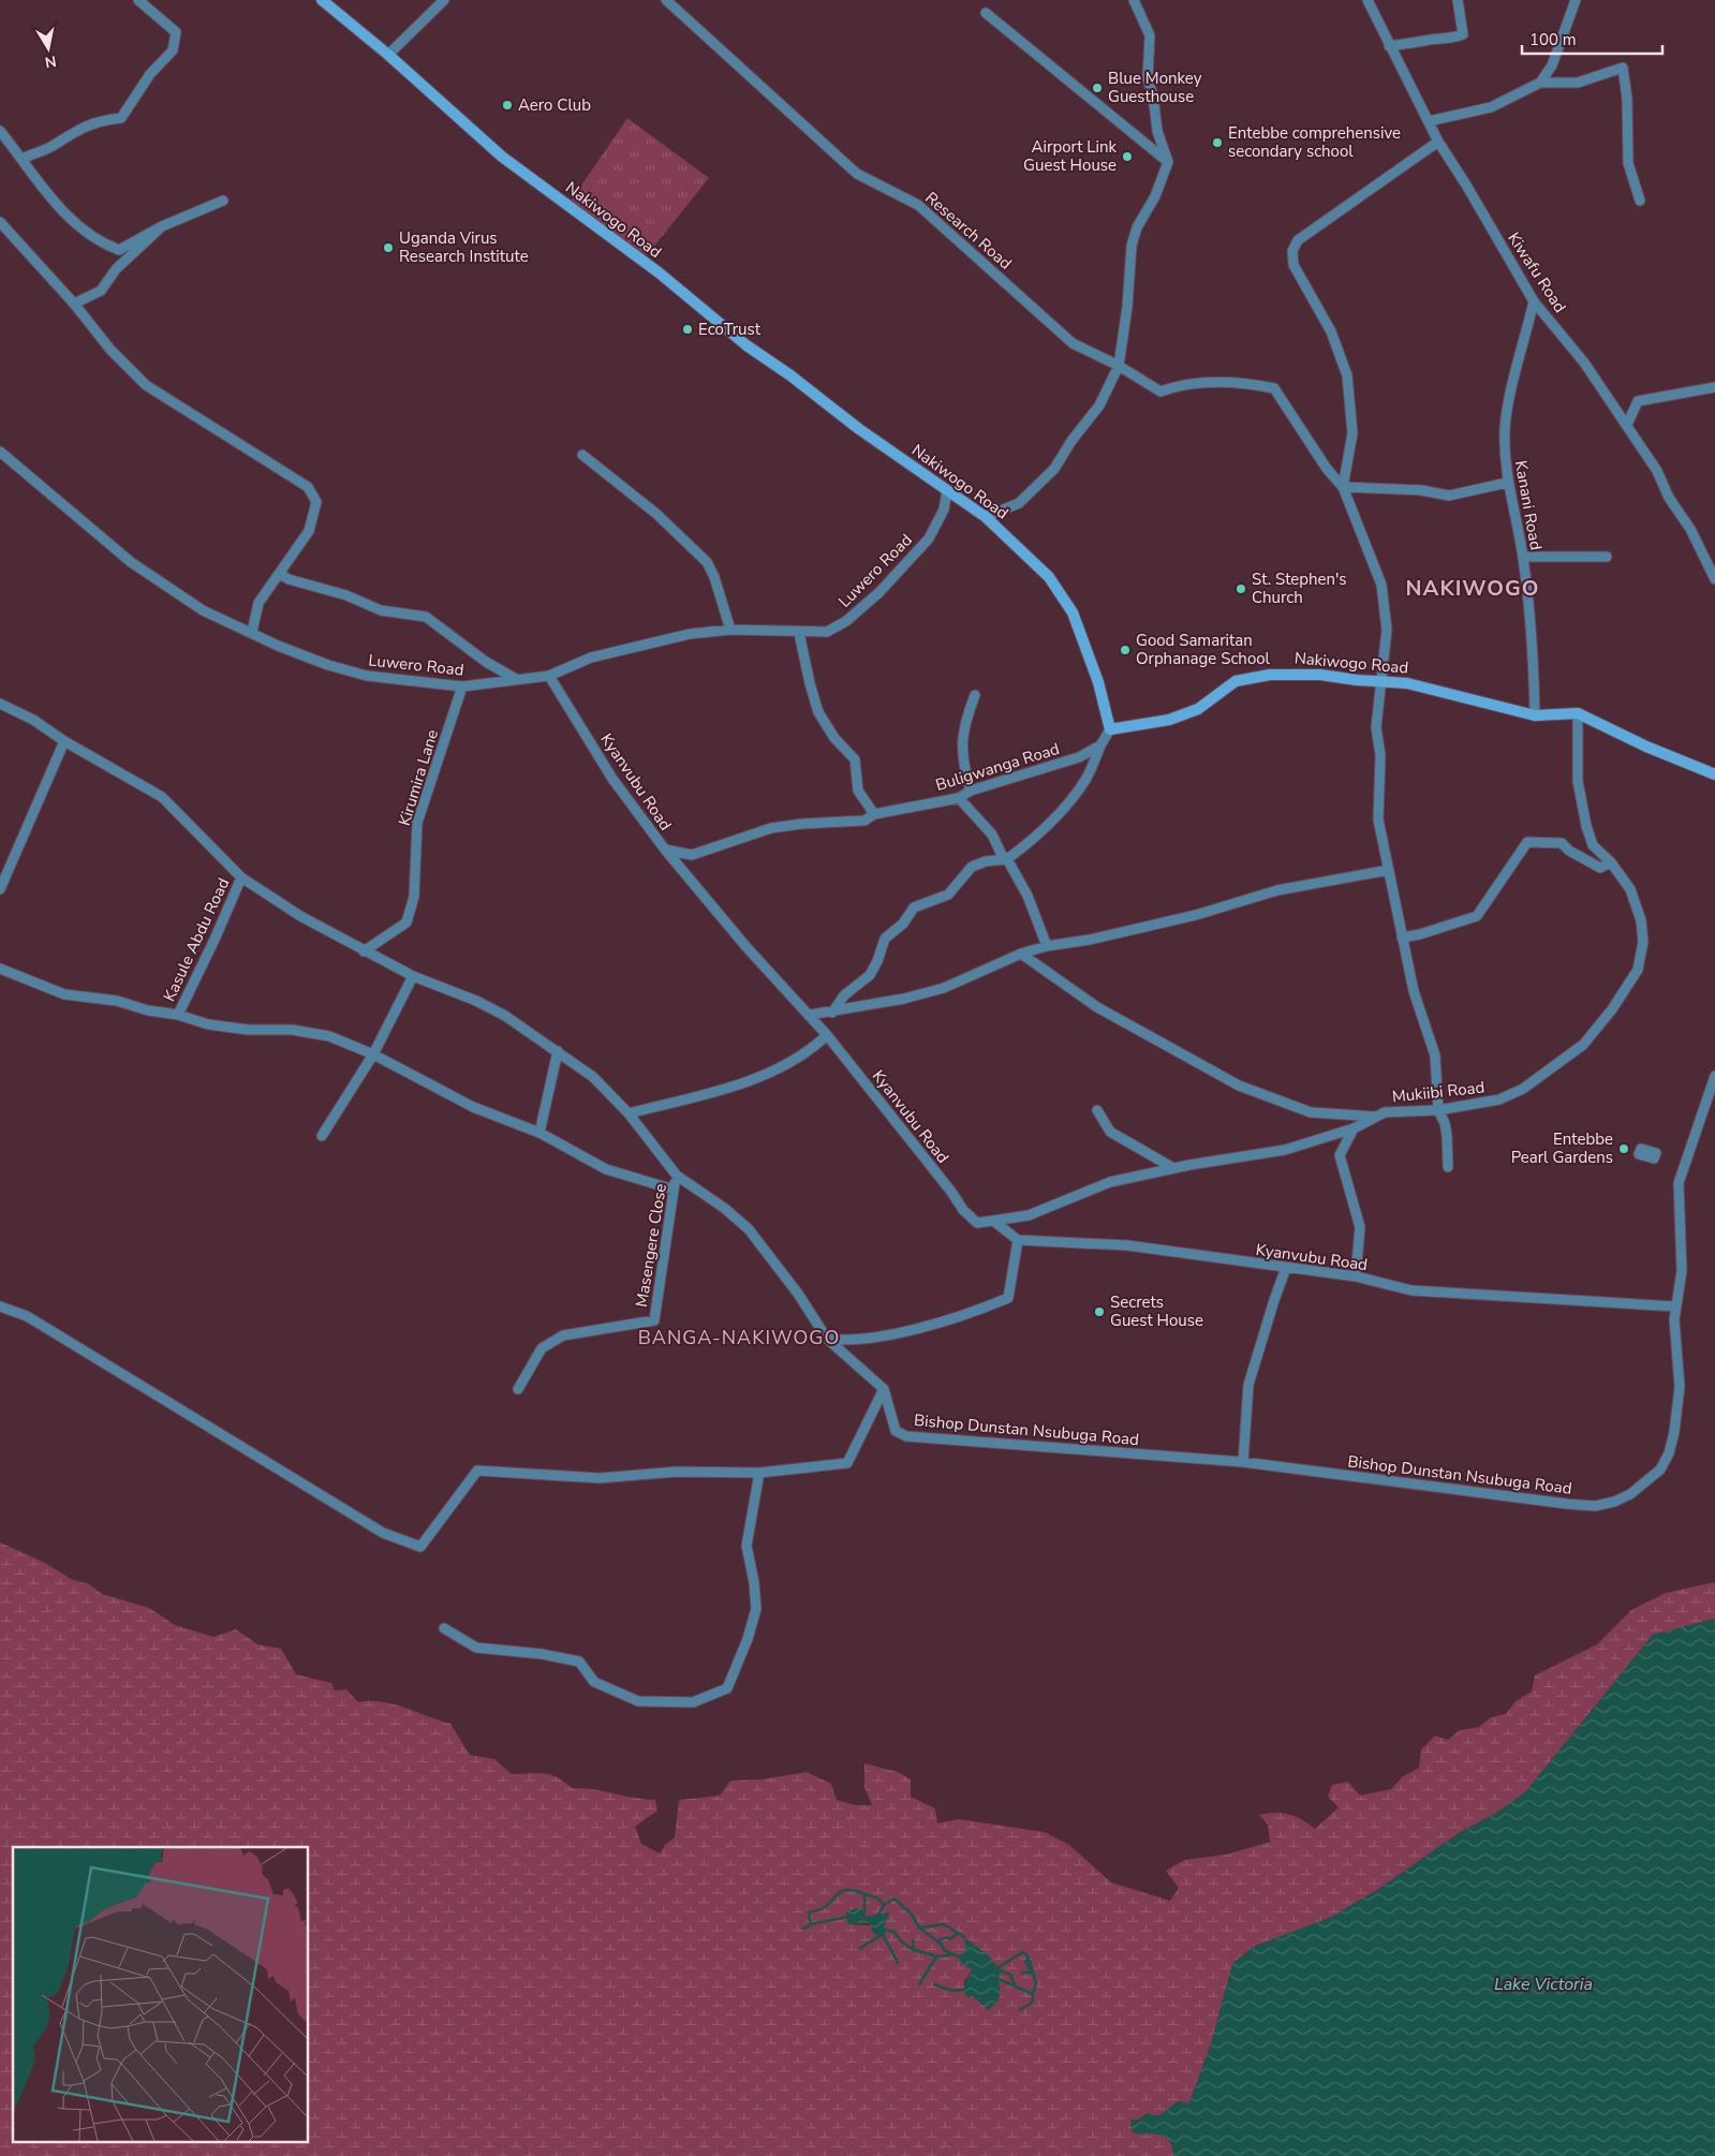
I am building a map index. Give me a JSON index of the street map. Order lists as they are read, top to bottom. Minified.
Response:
{"streets":{"street":["Nakiwogo Road","Research Road","Kiwafu Road","Kanani Road","Luwero Road","Buligwanga Road","Kirumira Lane","Kyanvubu Road","Kasule Abdu Road","Mukiibi Road","Masengere Close","Bishop Dunstan Nsubuga Road"]},"crossings":[["Nakiwogo Road","Kanani Road"],["Nakiwogo Road","Luwero Road"],["Nakiwogo Road","Mukiibi Road"],["Kiwafu Road","Kanani Road"],["Luwero Road","Kirumira Lane"],["Luwero Road","Kyanvubu Road"],["Buligwanga Road","Kyanvubu Road"],["Kyanvubu Road","Mukiibi Road"],["Kyanvubu Road","Bishop Dunstan Nsubuga Road"]],"districts":["NAKIWOGO","BANGA-NAKIWOGO"],"water":["Lake Victoria"],"places":["Blue Monkey Guesthouse","Aero Club","Entebbe comprehensive secondary school","Airport Link Guest House","Uganda Virus Research Institute","EcoTrust","St. Stephen's Church","Good Samaritan Orphanage School","Entebbe Pearl Gardens","Secrets Guest House"],"scale_bar":"100 m","north":"bottom"}
